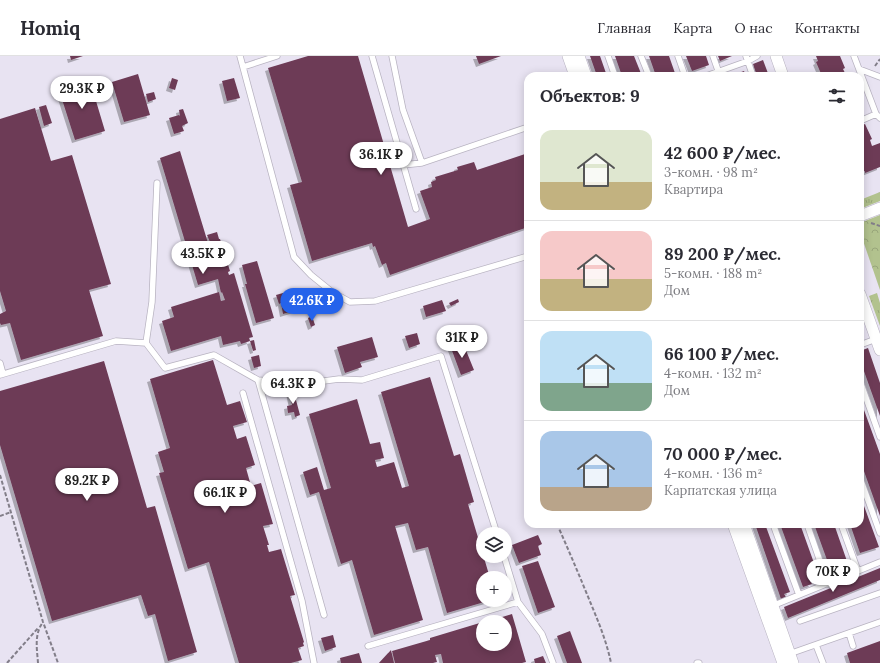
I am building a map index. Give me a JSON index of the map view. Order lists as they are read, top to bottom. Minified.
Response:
{"page":{"header":"Homiq","nav":["Главная","Карта","О нас","Контакты"],"heading":"Объектов: 9","price":["29.3K ₽","36.1K ₽","43.5K ₽","42.6K ₽","31K ₽","64.3K ₽","89.2K ₽","66.1K ₽","70K ₽"],"list":[{"name":"42 600 ₽/мес.","note":"3-комн. · 98 m² · Квартира"},{"name":"89 200 ₽/мес.","note":"5-комн. · 188 m² · Дом"},{"name":"66 100 ₽/мес.","note":"4-комн. · 132 m² · Дом"},{"name":"70 000 ₽/мес.","note":"4-комн. · 136 m² · Карпатская улица"}],"map_buttons":["+","−"]}}
